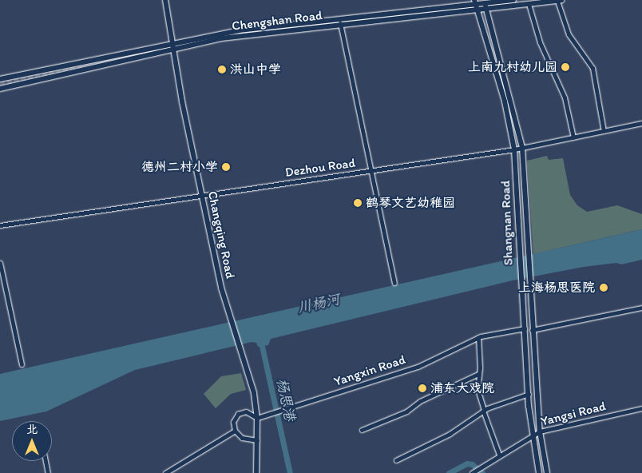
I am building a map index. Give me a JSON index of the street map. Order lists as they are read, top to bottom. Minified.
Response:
{"streets":{"main road":["Chengshan Road","Shangnan Road","Changqing Road"],"street":["Dezhou Road","Yangxin Road","Yangsi Road"]},"crossings":[["Chengshan Road","Shangnan Road"],["Chengshan Road","Changqing Road"],["Dezhou Road","Shangnan Road"],["Dezhou Road","Changqing Road"],["Shangnan Road","Yangxin Road"],["Shangnan Road","Yangsi Road"],["Changqing Road","Yangxin Road"]],"water":["川杨河","杨思港"],"places":["上南九村幼儿园","洪山中学","德州二村小学","鹤琴文艺幼稚园","上海杨思医院","浦东大戏院"],"north":"top"}
